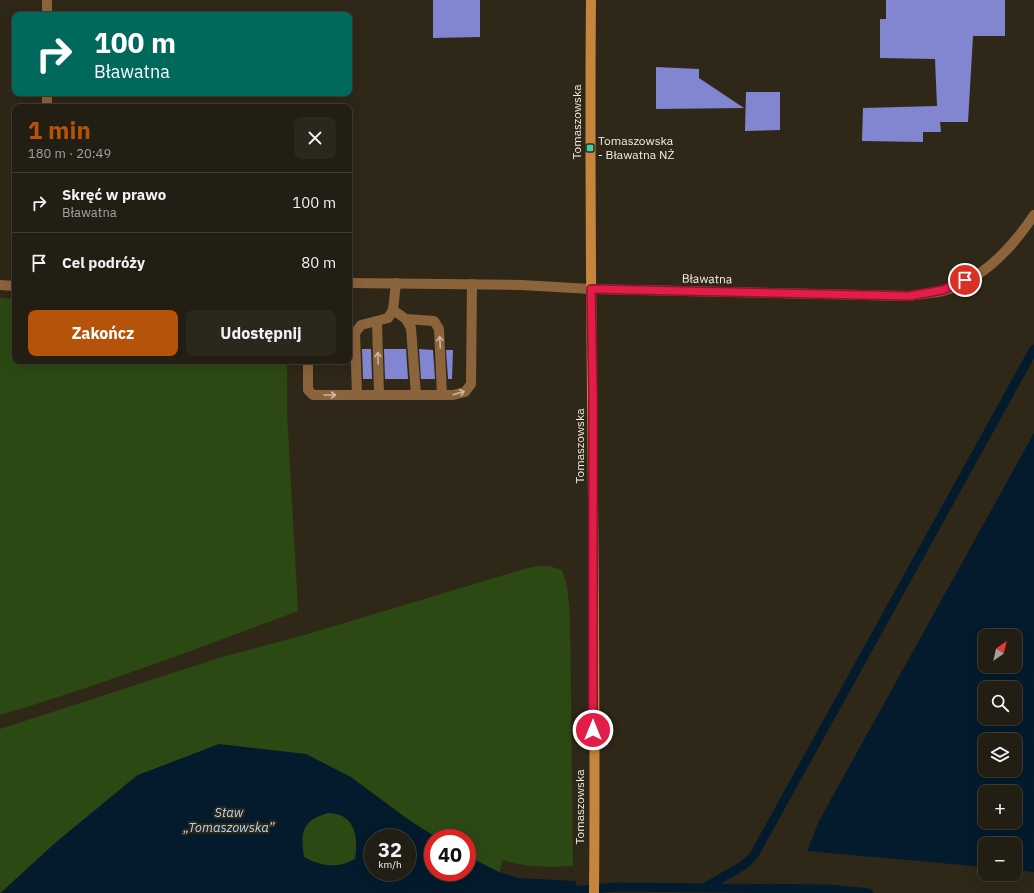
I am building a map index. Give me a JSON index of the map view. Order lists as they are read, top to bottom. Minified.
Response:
{"streets":{"street":["Tomaszowska","Bławatna"]},"crossings":[["Tomaszowska","Bławatna"]],"water":["Staw „Tomaszowska”"],"places":{"transit":["Tomaszowska - Bławatna NŻ"]},"north":"top right","page":{"turn":["100 m","Bławatna"],"heading":["1 min","180 m · 20:49"],"list":[{"name":"Skręć w prawo","note":"Bławatna","value":"100 m"},{"name":"Cel podróży","value":"80 m"}],"buttons":["Zakończ","Udostępnij"],"map_buttons":["+","−"],"speed":"32 km/h","limit":"40"}}
